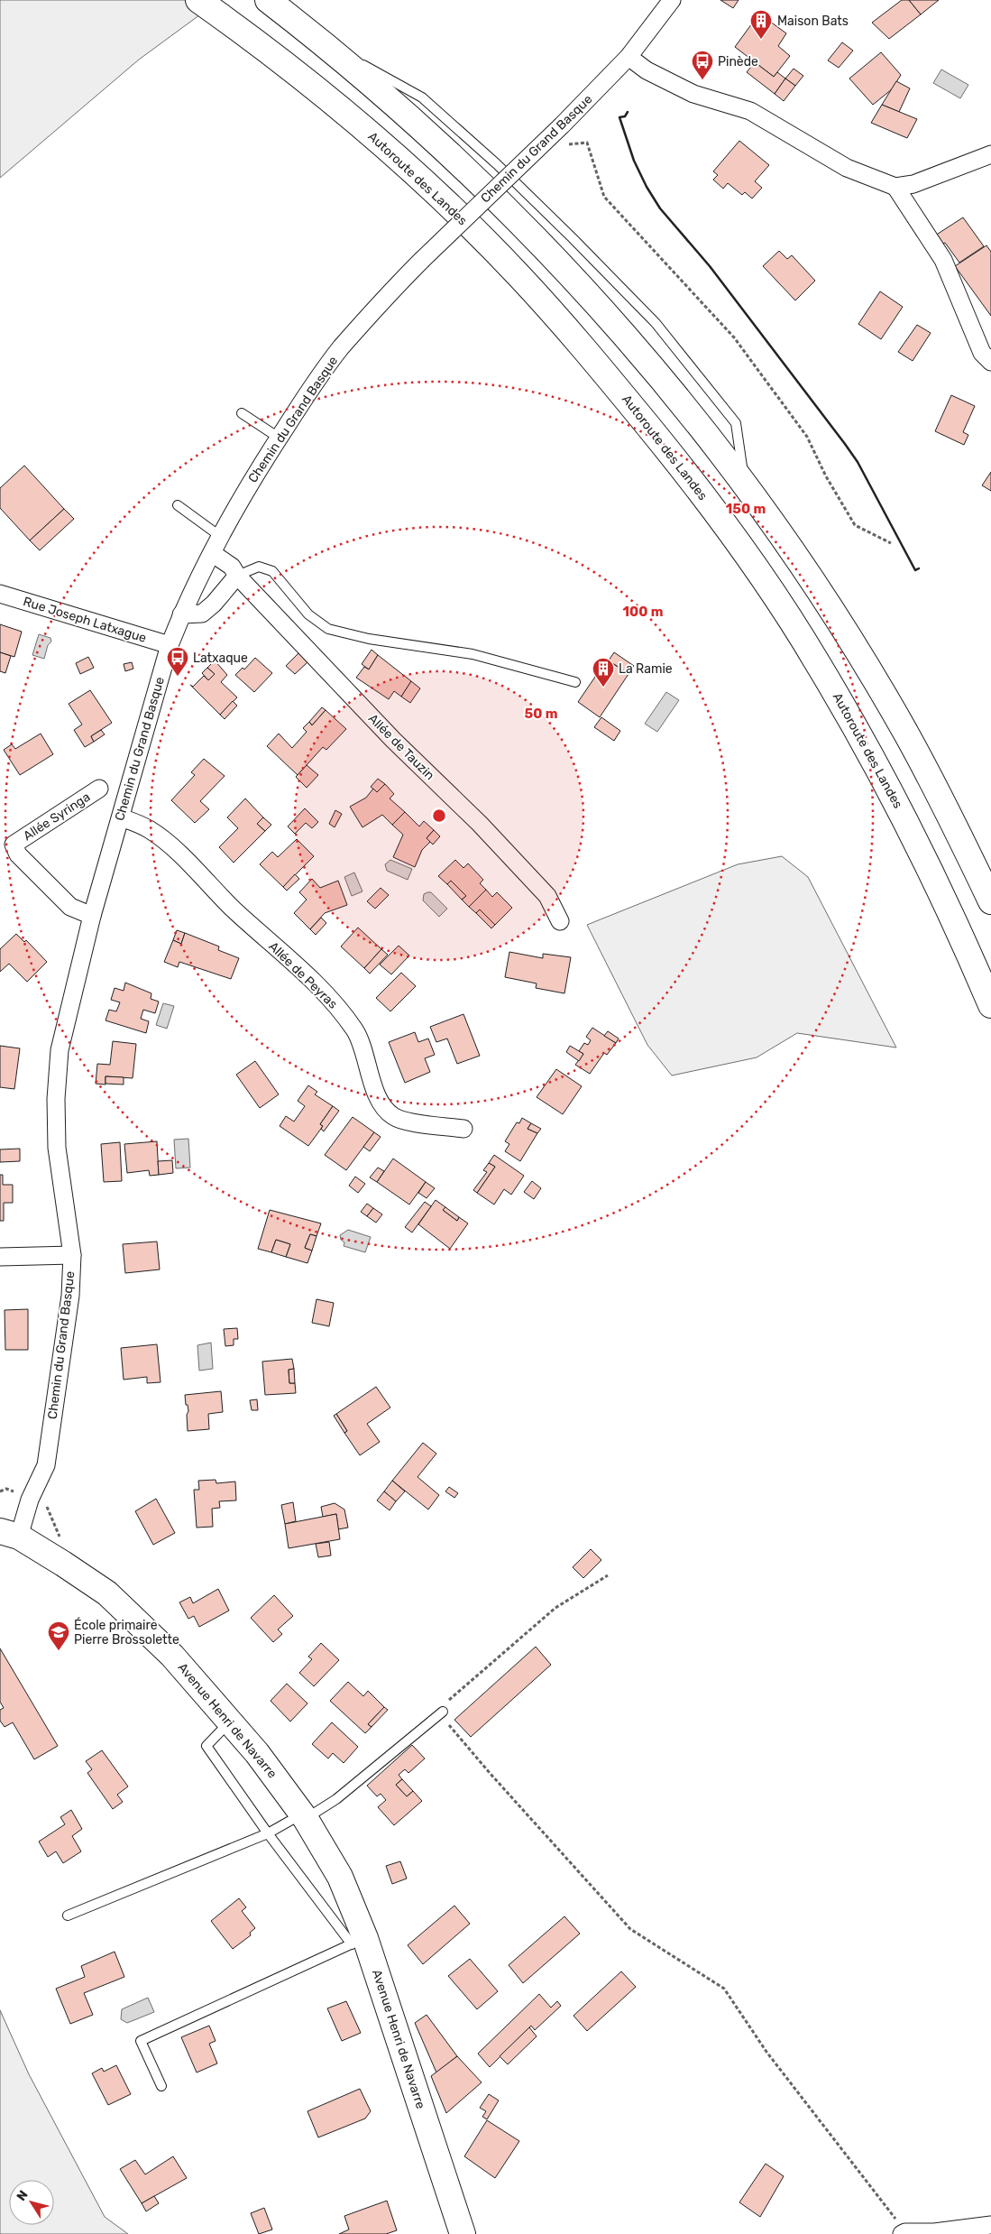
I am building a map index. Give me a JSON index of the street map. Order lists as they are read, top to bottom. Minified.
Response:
{"streets":{"main road":["Autoroute des Landes","Avenue Henri de Navarre"],"street":["Chemin du Grand Basque","Rue Joseph Latxague","Allée de Tauzin","Allée Syringa","Allée de Peyras"]},"crossings":[["Chemin du Grand Basque","Rue Joseph Latxague"],["Chemin du Grand Basque","Allée de Tauzin"],["Chemin du Grand Basque","Allée Syringa"],["Chemin du Grand Basque","Allée de Peyras"],["Chemin du Grand Basque","Avenue Henri de Navarre"]],"places":{"building":["Maison Bats","La Ramie"],"bus stop":["Pinède","Latxaque"],"school or university":["École primaire Pierre Brossolette"]},"north":"top left","rings":["150 m","100 m","50 m"]}
